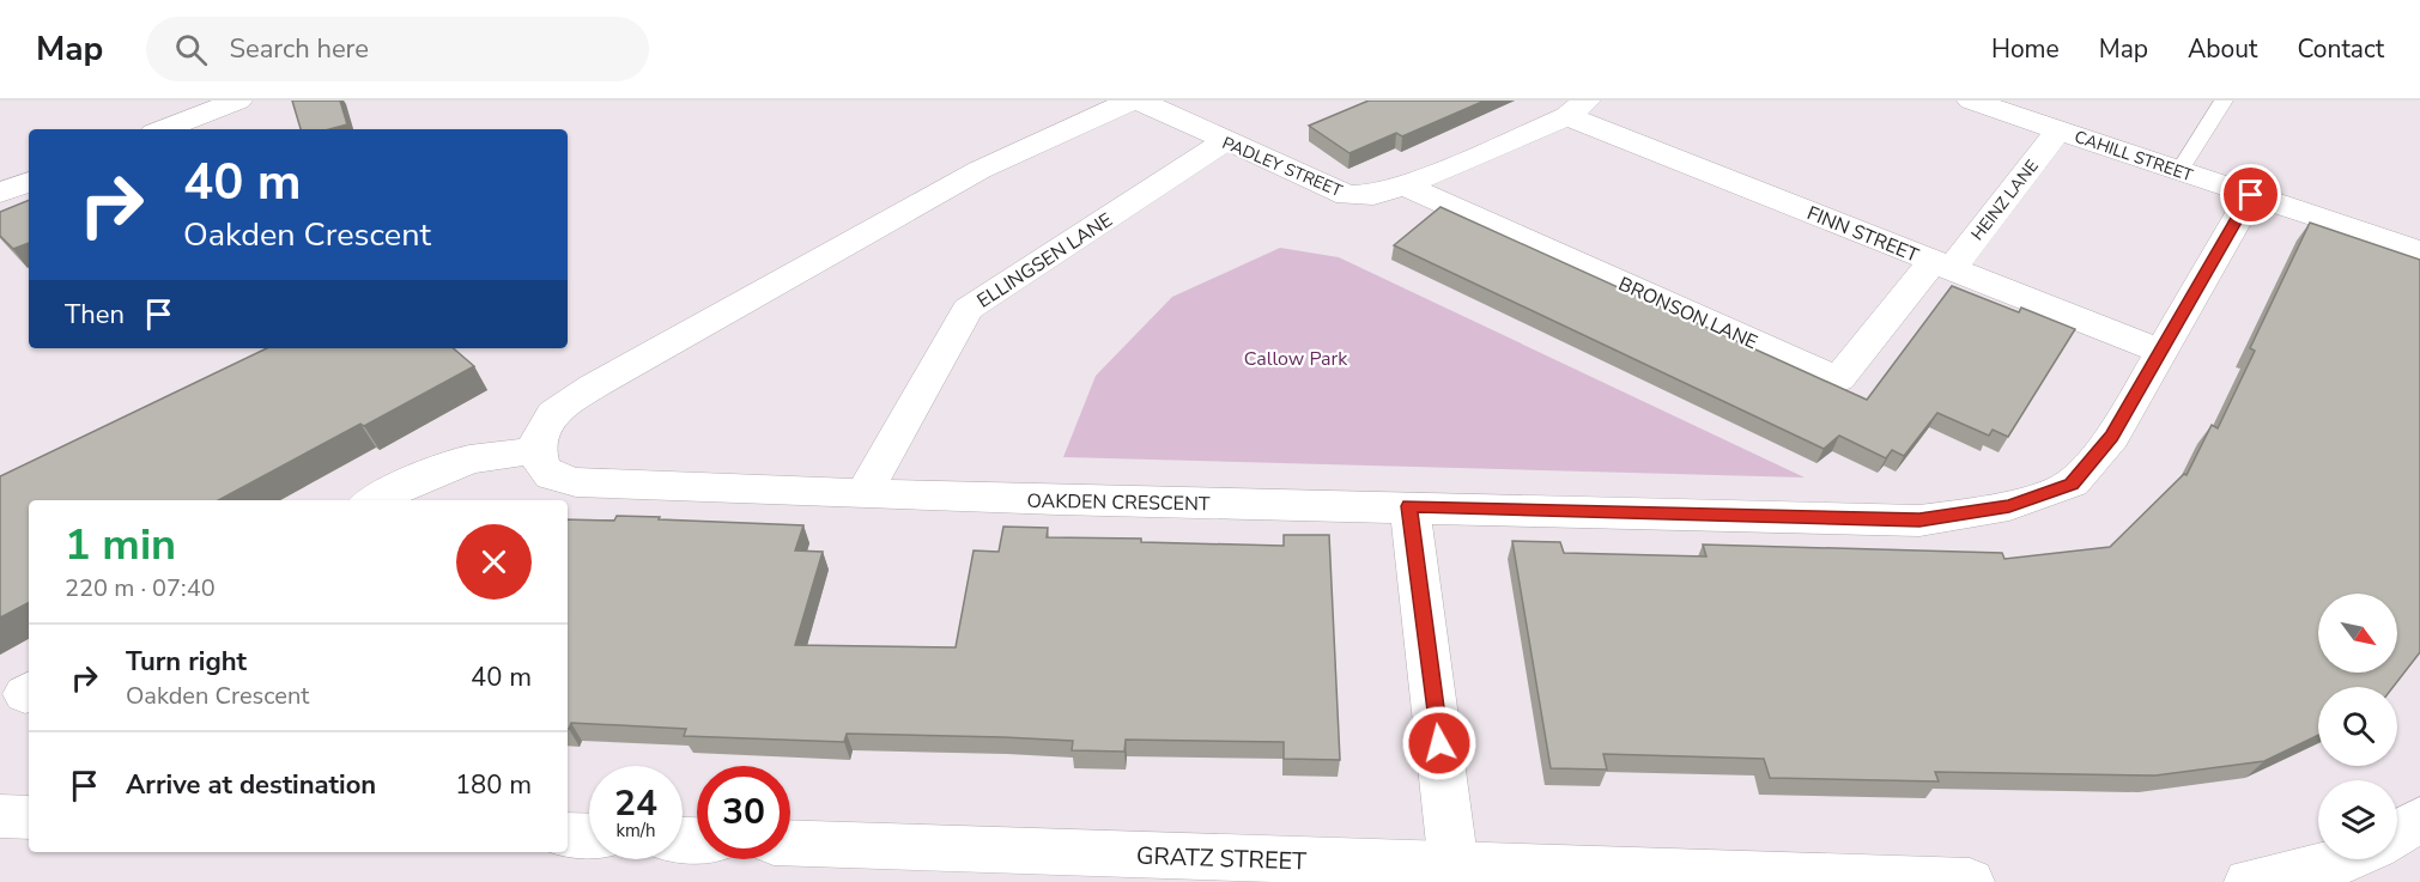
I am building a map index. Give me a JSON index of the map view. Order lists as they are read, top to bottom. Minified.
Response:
{"streets":{"street":["CAHILL STREET","PADLEY STREET","HEINZ LANE","FINN STREET","ELLINGSEN LANE","BRONSON LANE","OAKDEN CRESCENT","GRATZ STREET"]},"crossings":[["CAHILL STREET","HEINZ LANE"],["CAHILL STREET","OAKDEN CRESCENT"],["PADLEY STREET","FINN STREET"],["PADLEY STREET","ELLINGSEN LANE"],["PADLEY STREET","BRONSON LANE"],["HEINZ LANE","FINN STREET"],["HEINZ LANE","BRONSON LANE"],["FINN STREET","BRONSON LANE"],["FINN STREET","OAKDEN CRESCENT"],["ELLINGSEN LANE","OAKDEN CRESCENT"]],"parks":["Callow Park"],"north":"bottom right","page":{"header":"Map","search":"Search here","nav":["Home","Map","About","Contact"],"turn":["40 m","Oakden Crescent"],"then":"Then","heading":["1 min","220 m · 07:40"],"list":[{"name":"Turn right","note":"Oakden Crescent","value":"40 m"},{"name":"Arrive at destination","value":"180 m"}],"speed":"24 km/h","limit":"30"}}
